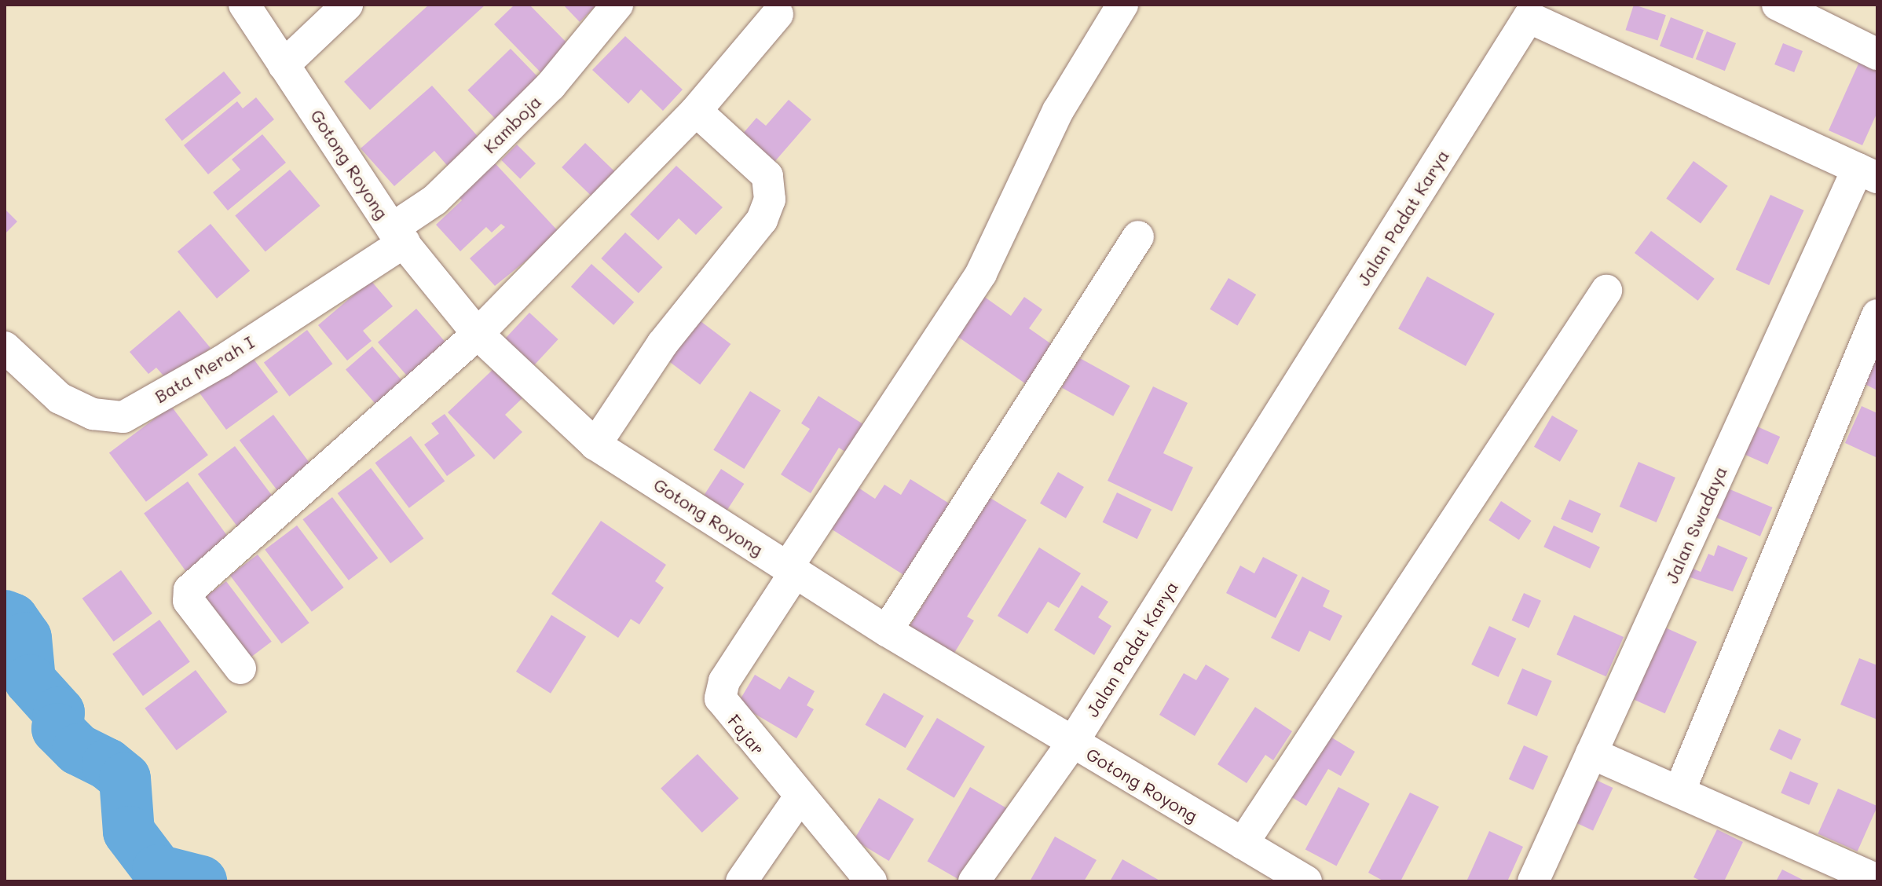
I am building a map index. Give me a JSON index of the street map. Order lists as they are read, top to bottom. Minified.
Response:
{"streets":{"street":["Kamboja","Gotong Royong","Jalan Padat Karya","Bata Merah I","Jalan Swadaya","Fajar"]},"crossings":[["Kamboja","Gotong Royong"],["Kamboja","Bata Merah I"],["Gotong Royong","Jalan Padat Karya"],["Gotong Royong","Bata Merah I"],["Gotong Royong","Fajar"],["Jalan Padat Karya","Jalan Swadaya"]]}
